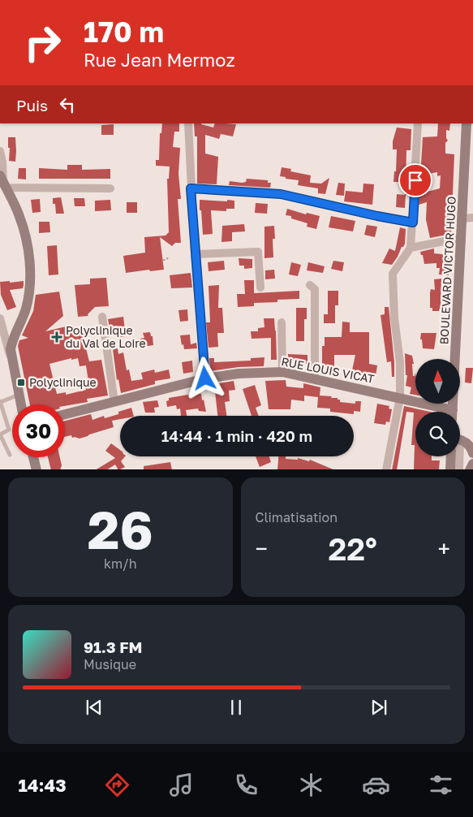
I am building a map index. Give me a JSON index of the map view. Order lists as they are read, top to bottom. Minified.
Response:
{"streets":{"street":["BOULEVARD VICTOR HUGO","RUE LOUIS VICAT"]},"places":{"health":["Polyclinique du Val de Loire"],"transit":["Polyclinique"]},"north":"top","page":{"turn":["170 m","Rue Jean Mermoz"],"then":"Puis","limit":"30","trip":"14:44 · 1 min · 420 m","tile":[["26","km/h"],"Climatisation"],"heat":["−","22°","+"],"song":["91.3 FM","Musique"],"tabs":"14:43"}}
